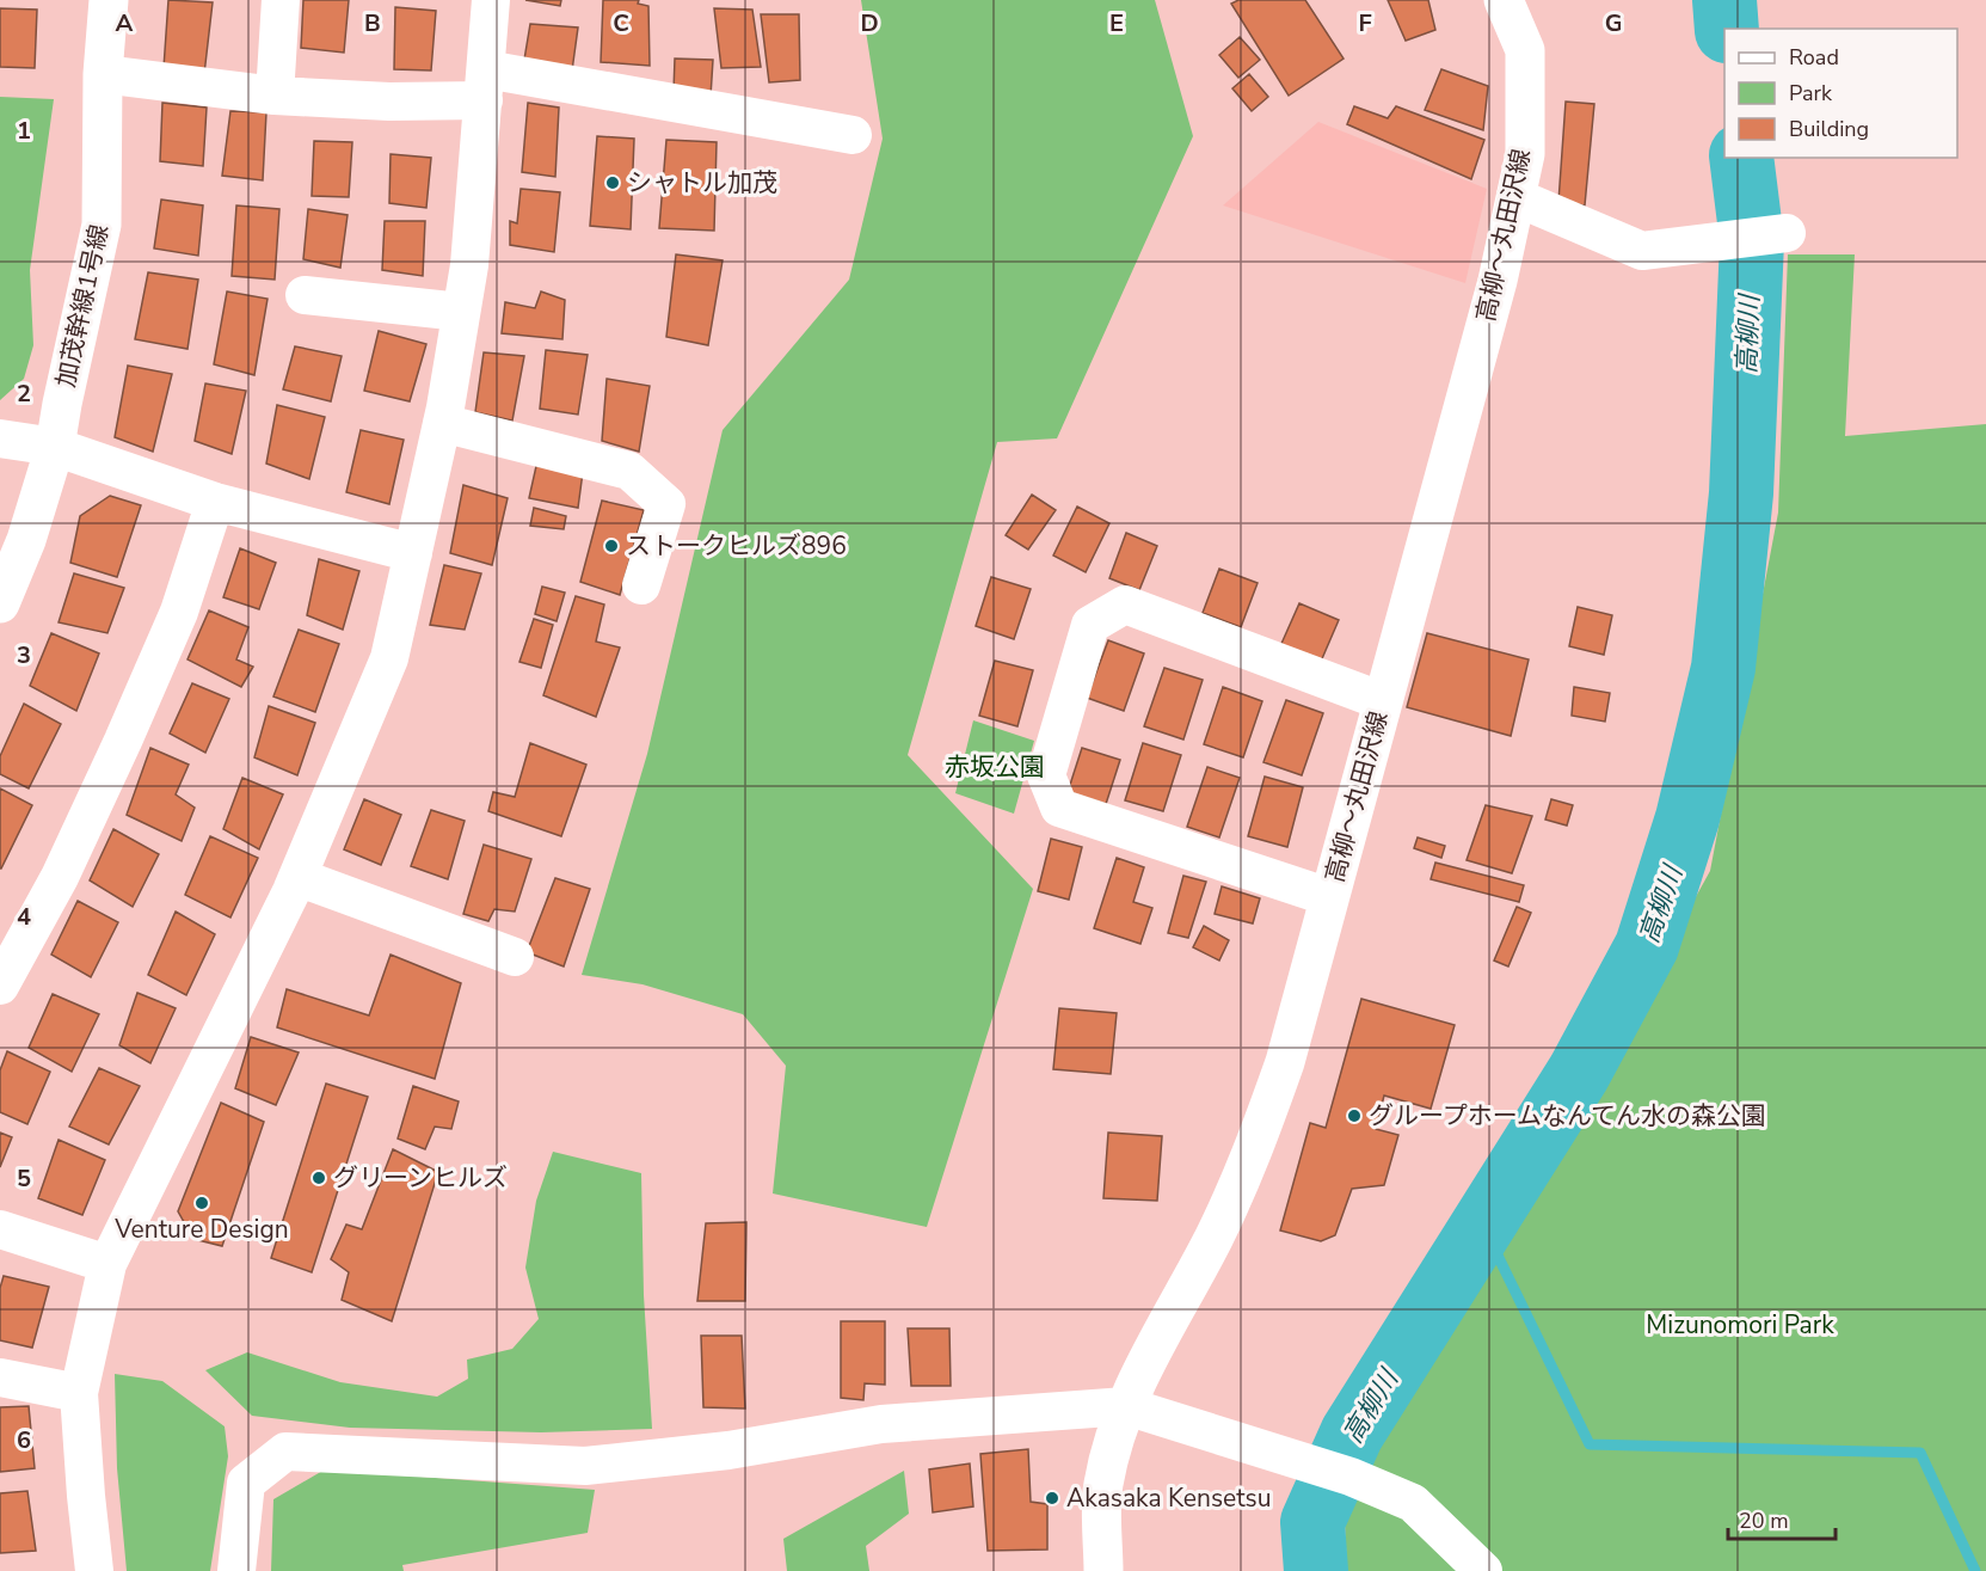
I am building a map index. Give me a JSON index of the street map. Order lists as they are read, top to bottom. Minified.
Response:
{"streets":{"street":["高柳～丸田沢線","加茂幹線1号線"]},"water":["高柳川"],"parks":["赤坂公園","Mizunomori Park"],"places":["シャトル加茂","ストークヒルズ896","グループホームなんてん水の森公園","グリーンヒルズ","Venture Design","Akasaka Kensetsu"],"legend":["Road","Park","Building"],"scale_bar":"20 m","grid":{"columns":["A","B","C","D","E","F","G"],"rows":["1","2","3","4","5","6"]}}
